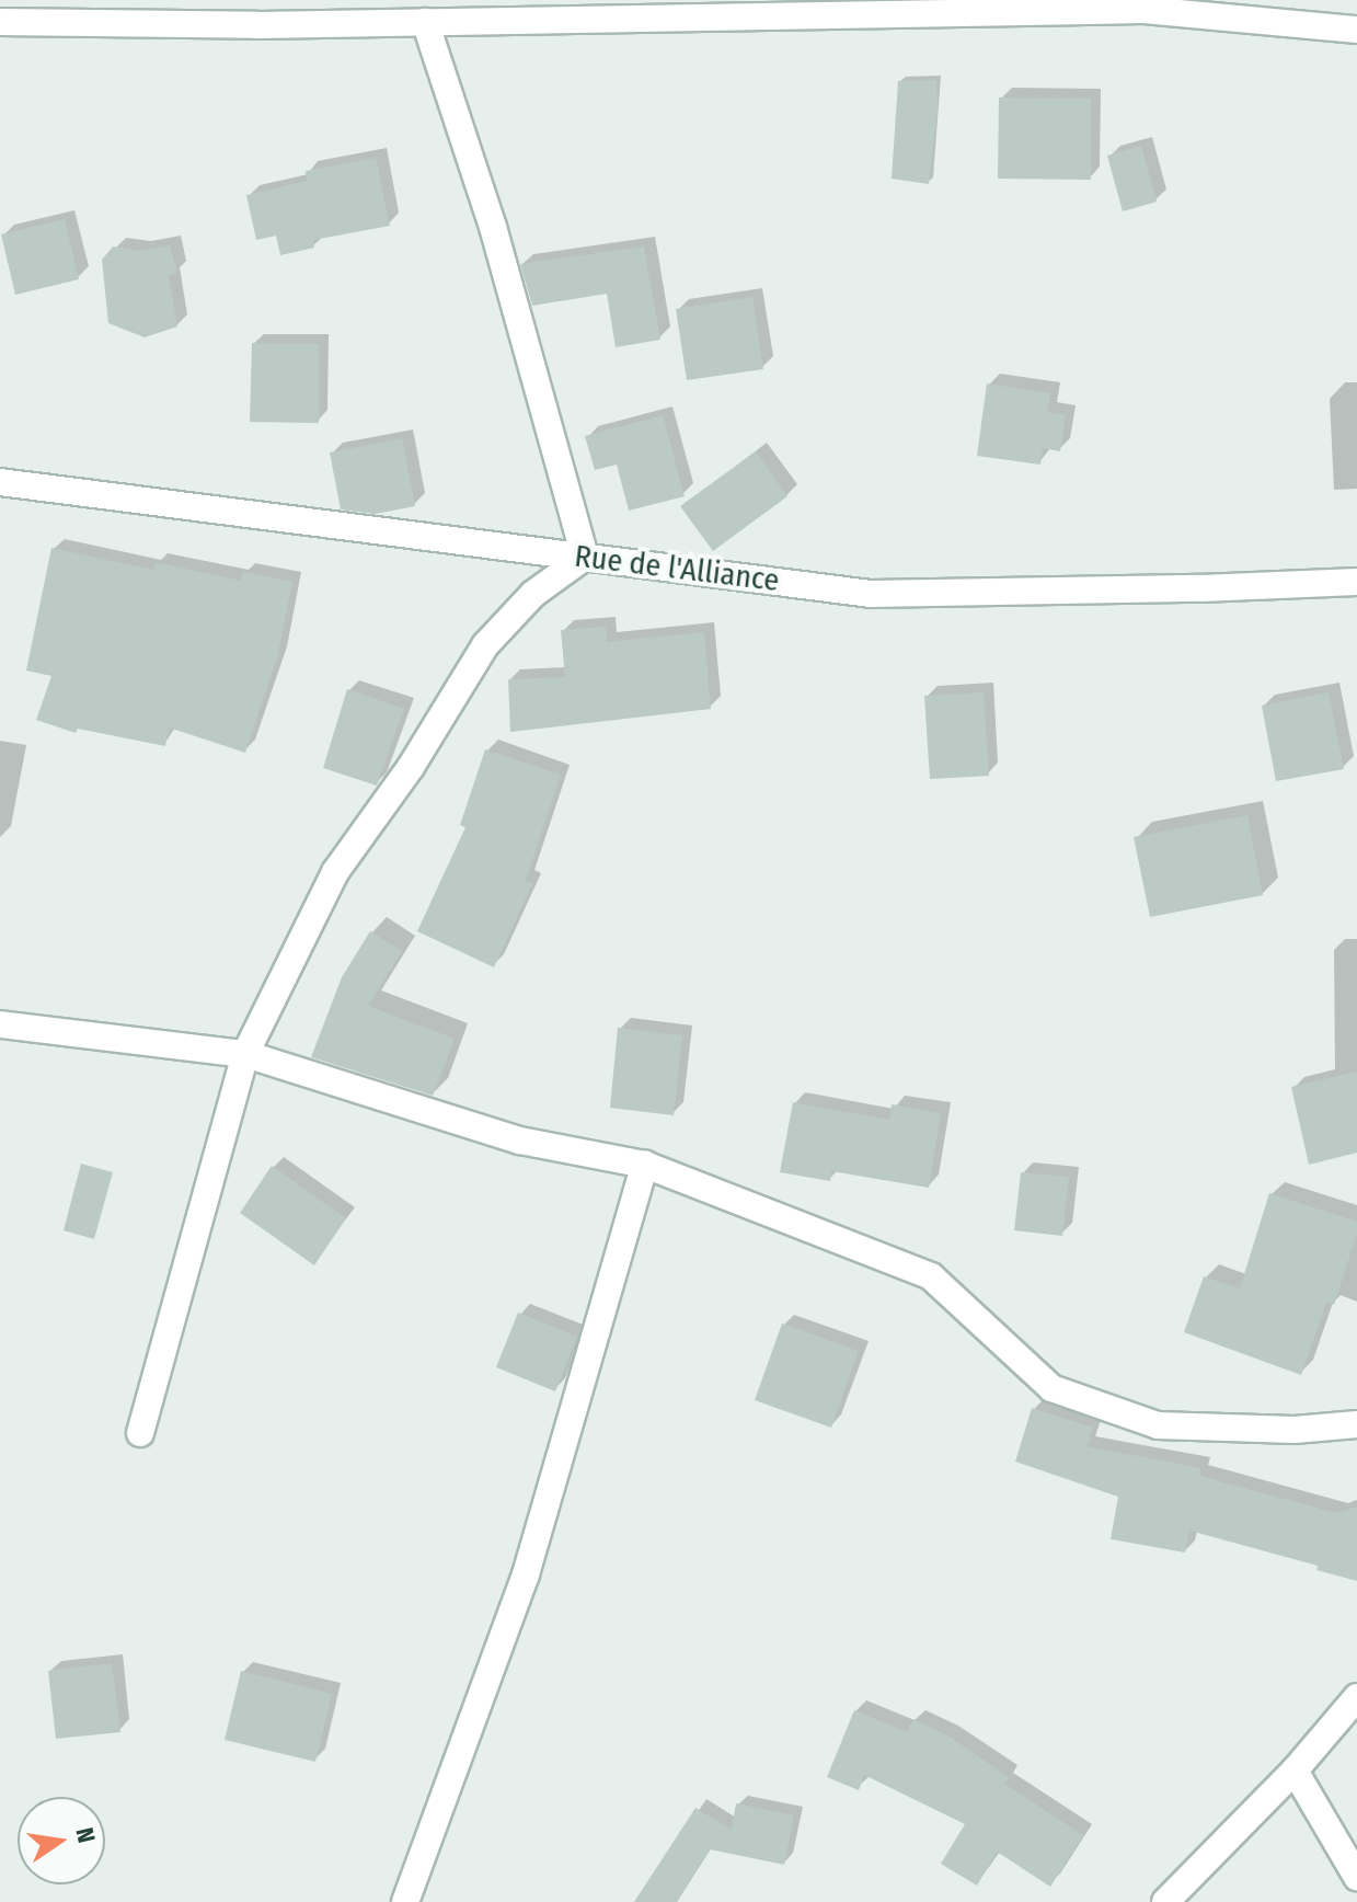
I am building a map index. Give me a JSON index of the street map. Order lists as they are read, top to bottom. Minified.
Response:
{"streets":{"street":["Rue de l'Alliance"]},"north":"right"}
